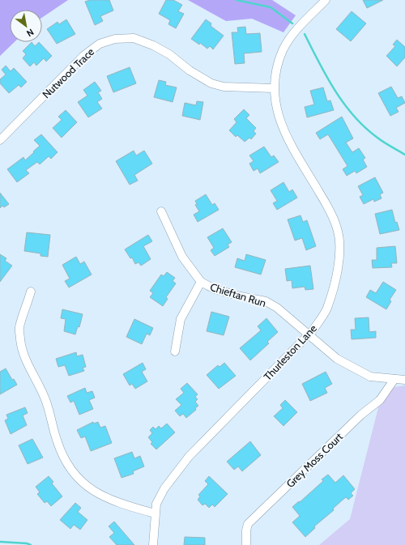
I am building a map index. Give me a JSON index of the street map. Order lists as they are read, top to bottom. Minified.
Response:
{"streets":{"street":["Nutwood Trace","Chieftan Run","Thurleston Lane","Grey Moss Court"]},"crossings":[["Nutwood Trace","Thurleston Lane"],["Chieftan Run","Thurleston Lane"],["Chieftan Run","Grey Moss Court"]],"north":"bottom right"}
